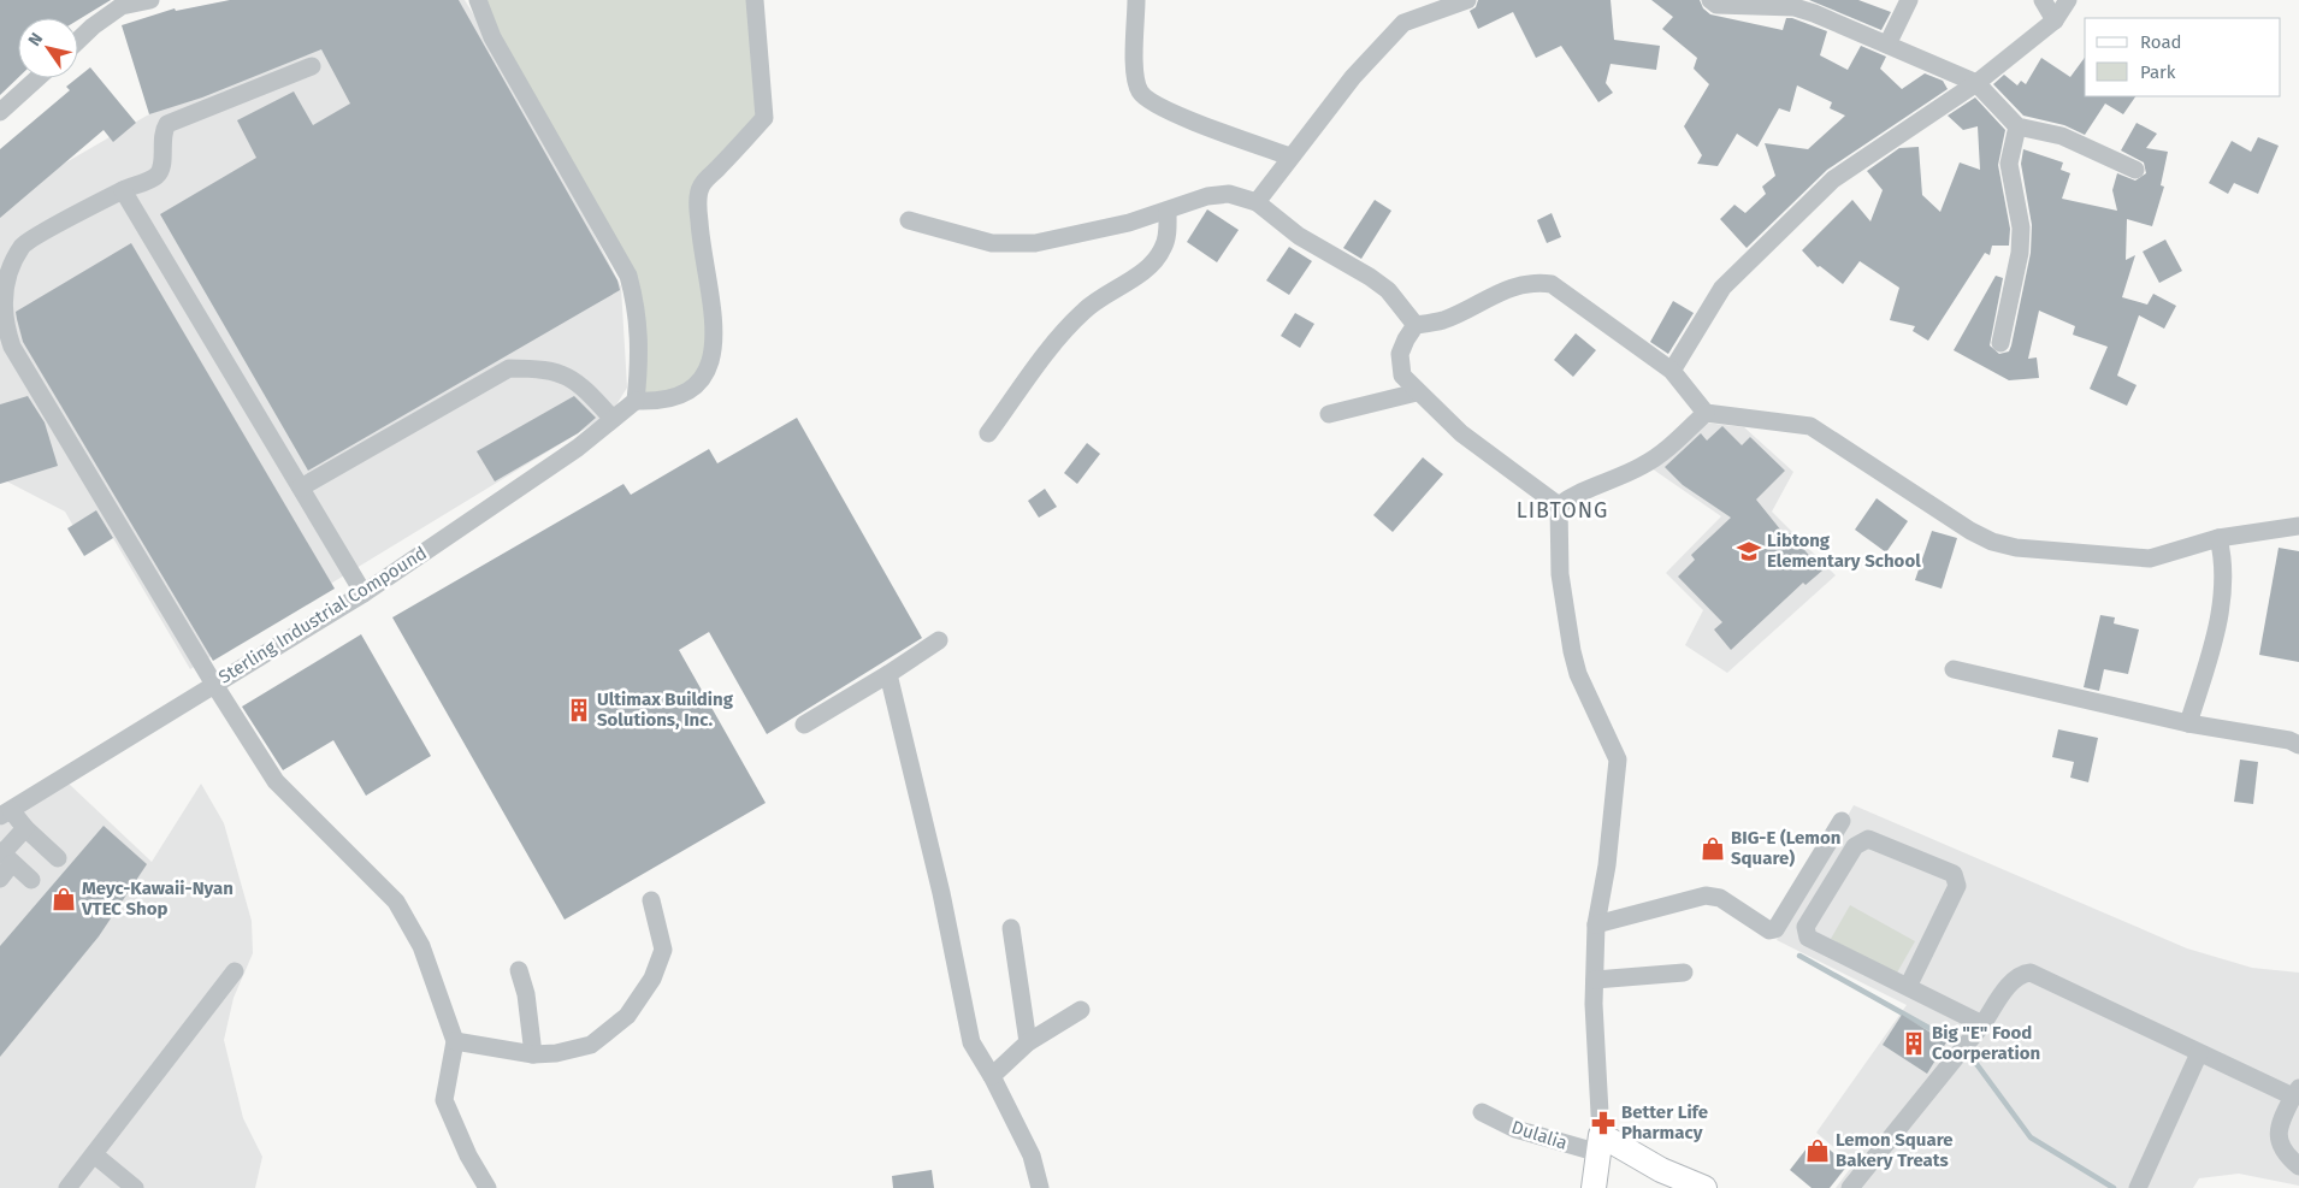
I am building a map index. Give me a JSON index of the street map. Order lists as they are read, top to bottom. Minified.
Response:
{"streets":{"street":["Sterling Industrial Compound","Dulalia"]},"districts":["LIBTONG"],"places":{"school or university":["Libtong Elementary School"],"building":["Ultimax Building Solutions, Inc.","Big \"E\" Food Coorperation"],"shop":["BIG-E (Lemon Square)","Meyc-Kawaii-Nyan VTEC Shop","Lemon Square Bakery Treats"],"pharmacy":["Better Life Pharmacy"]},"legend":["Road","Park"],"north":"top left"}
